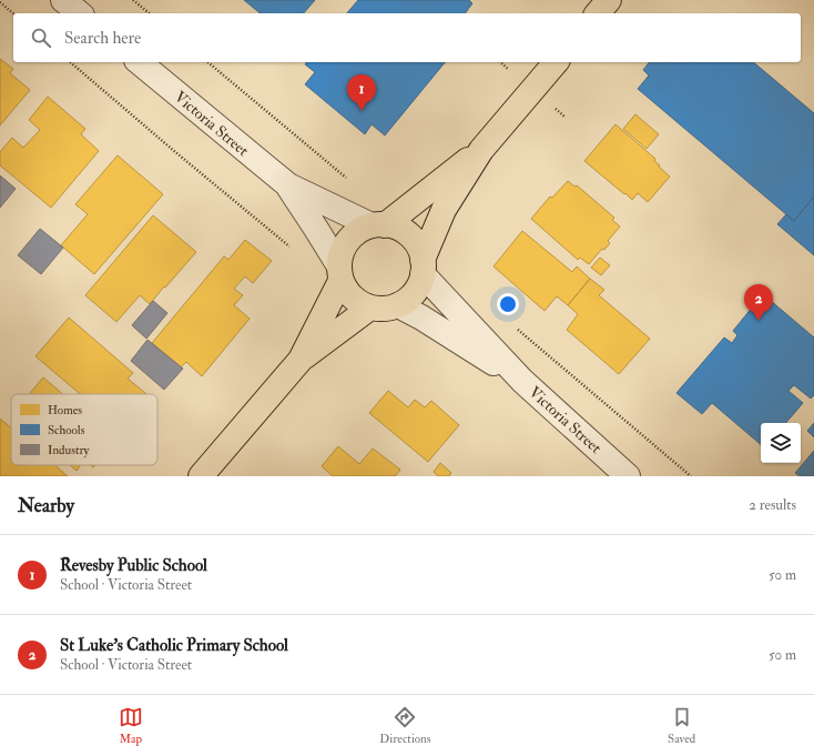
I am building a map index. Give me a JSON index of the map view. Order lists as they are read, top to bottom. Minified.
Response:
{"streets":{"street":["Victoria Street"]},"legend":["Homes","Schools","Industry"],"page":{"search":"Search here","pins":["1","2"],"heading":["Nearby","2 results"],"list":[{"mark":"1","name":"Revesby Public School","note":"School · Victoria Street","value":"50 m"},{"mark":"2","name":"St Luke's Catholic Primary School","note":"School · Victoria Street","value":"50 m"}],"nav":["Map","Directions","Saved"]}}
